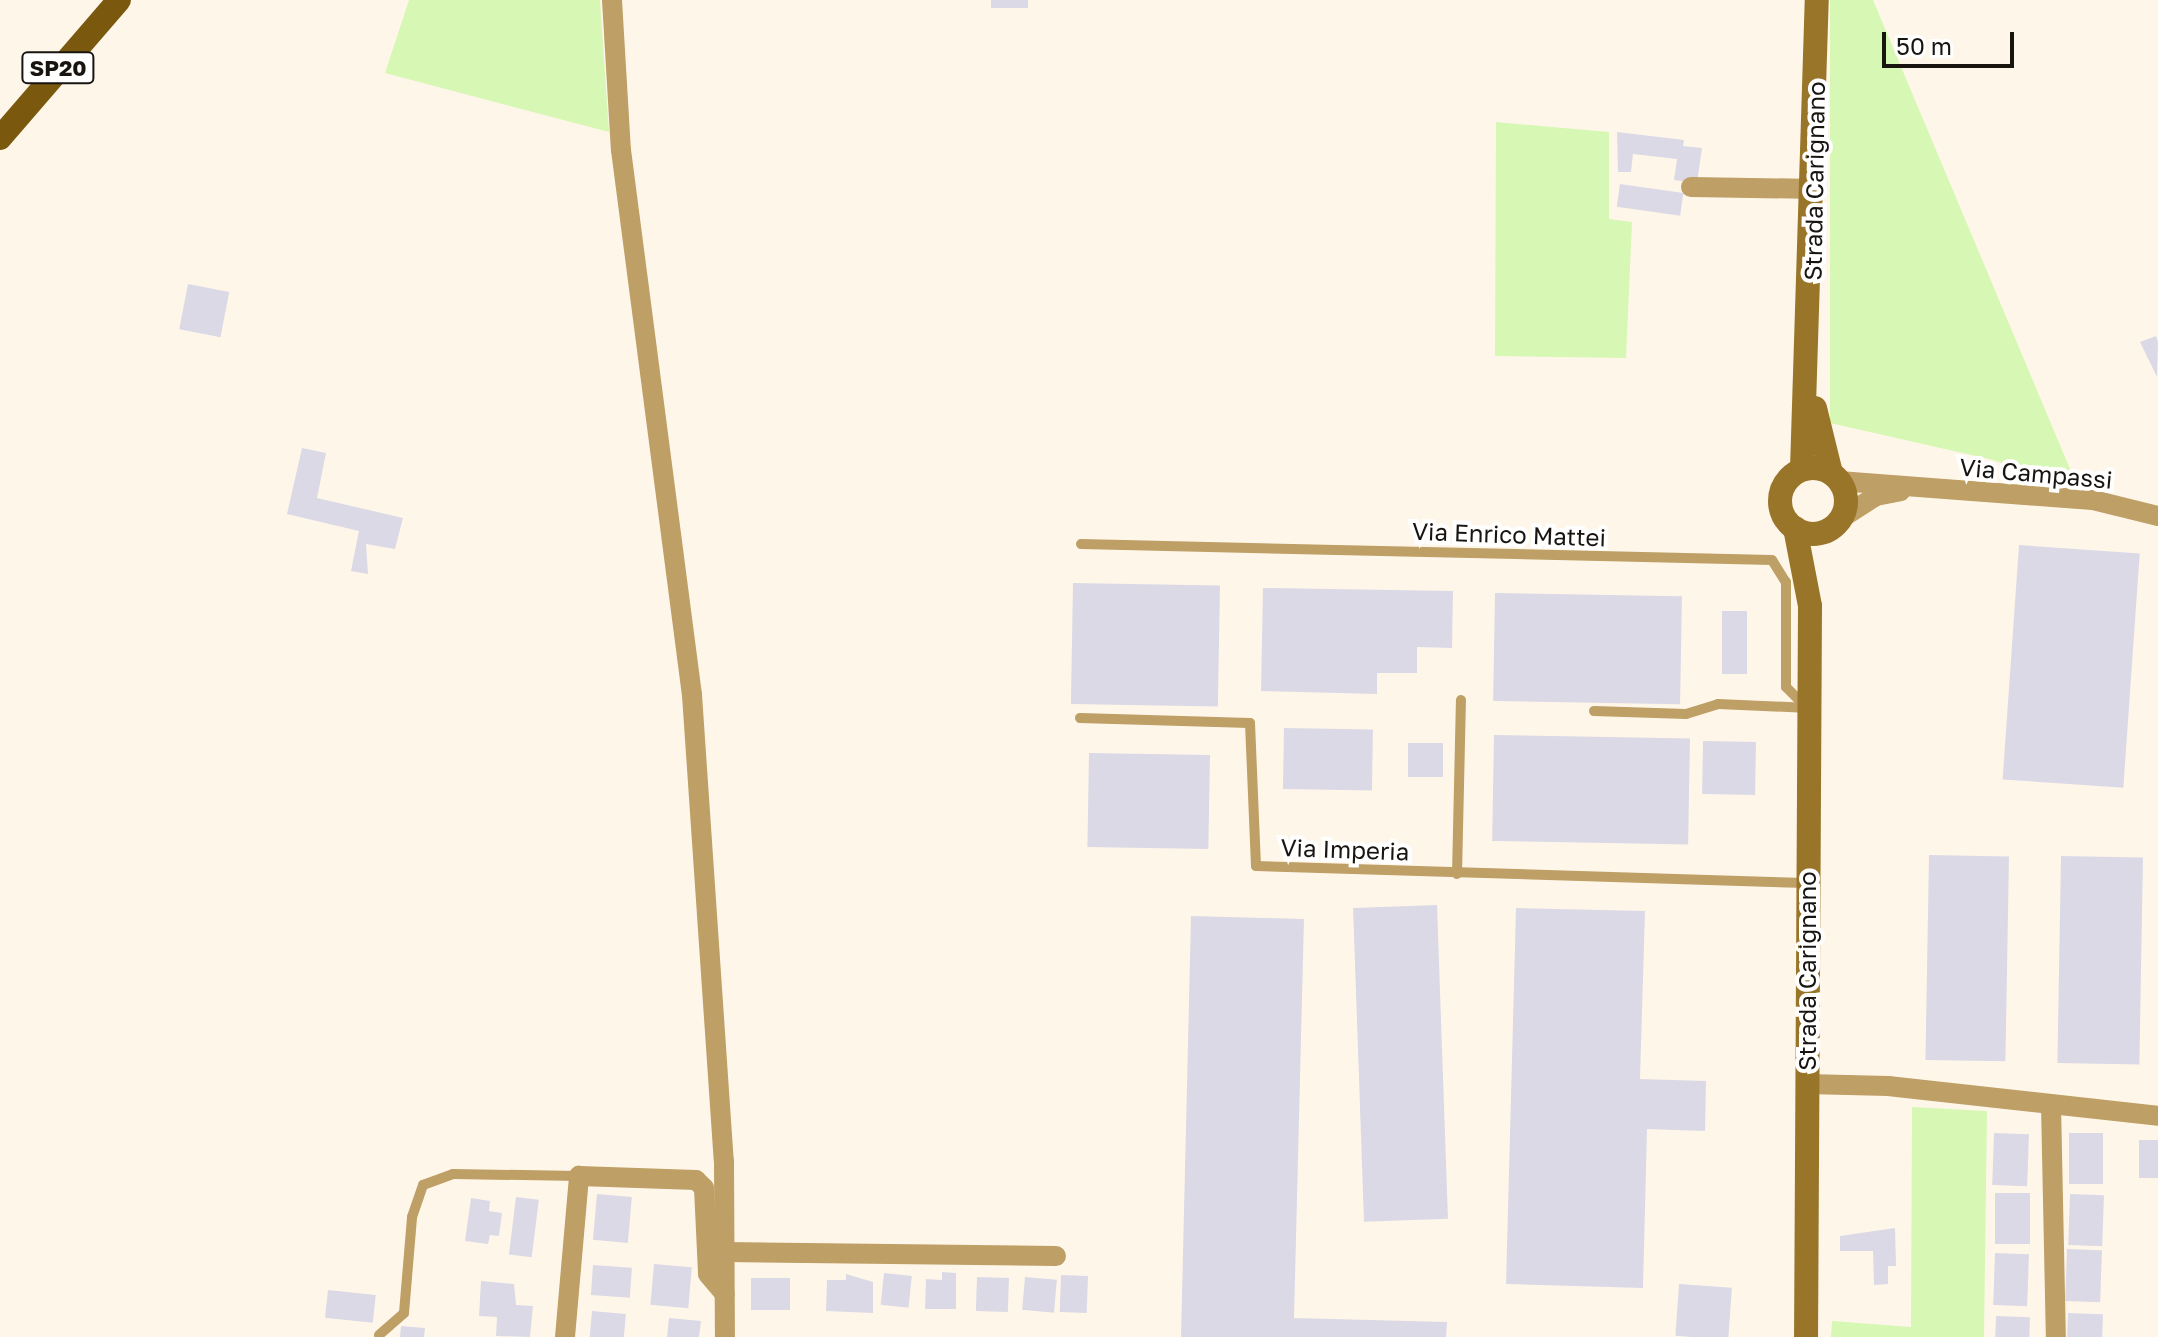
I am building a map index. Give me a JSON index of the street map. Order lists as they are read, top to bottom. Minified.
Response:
{"streets":{"main road":["SP20"],"street":["Strada Carignano","Via Campassi"],"lane":["Via Enrico Mattei","Via Imperia"]},"crossings":[["Strada Carignano","Via Campassi"],["Strada Carignano","Via Enrico Mattei"],["Strada Carignano","Via Imperia"]],"scale_bar":"50 m"}
